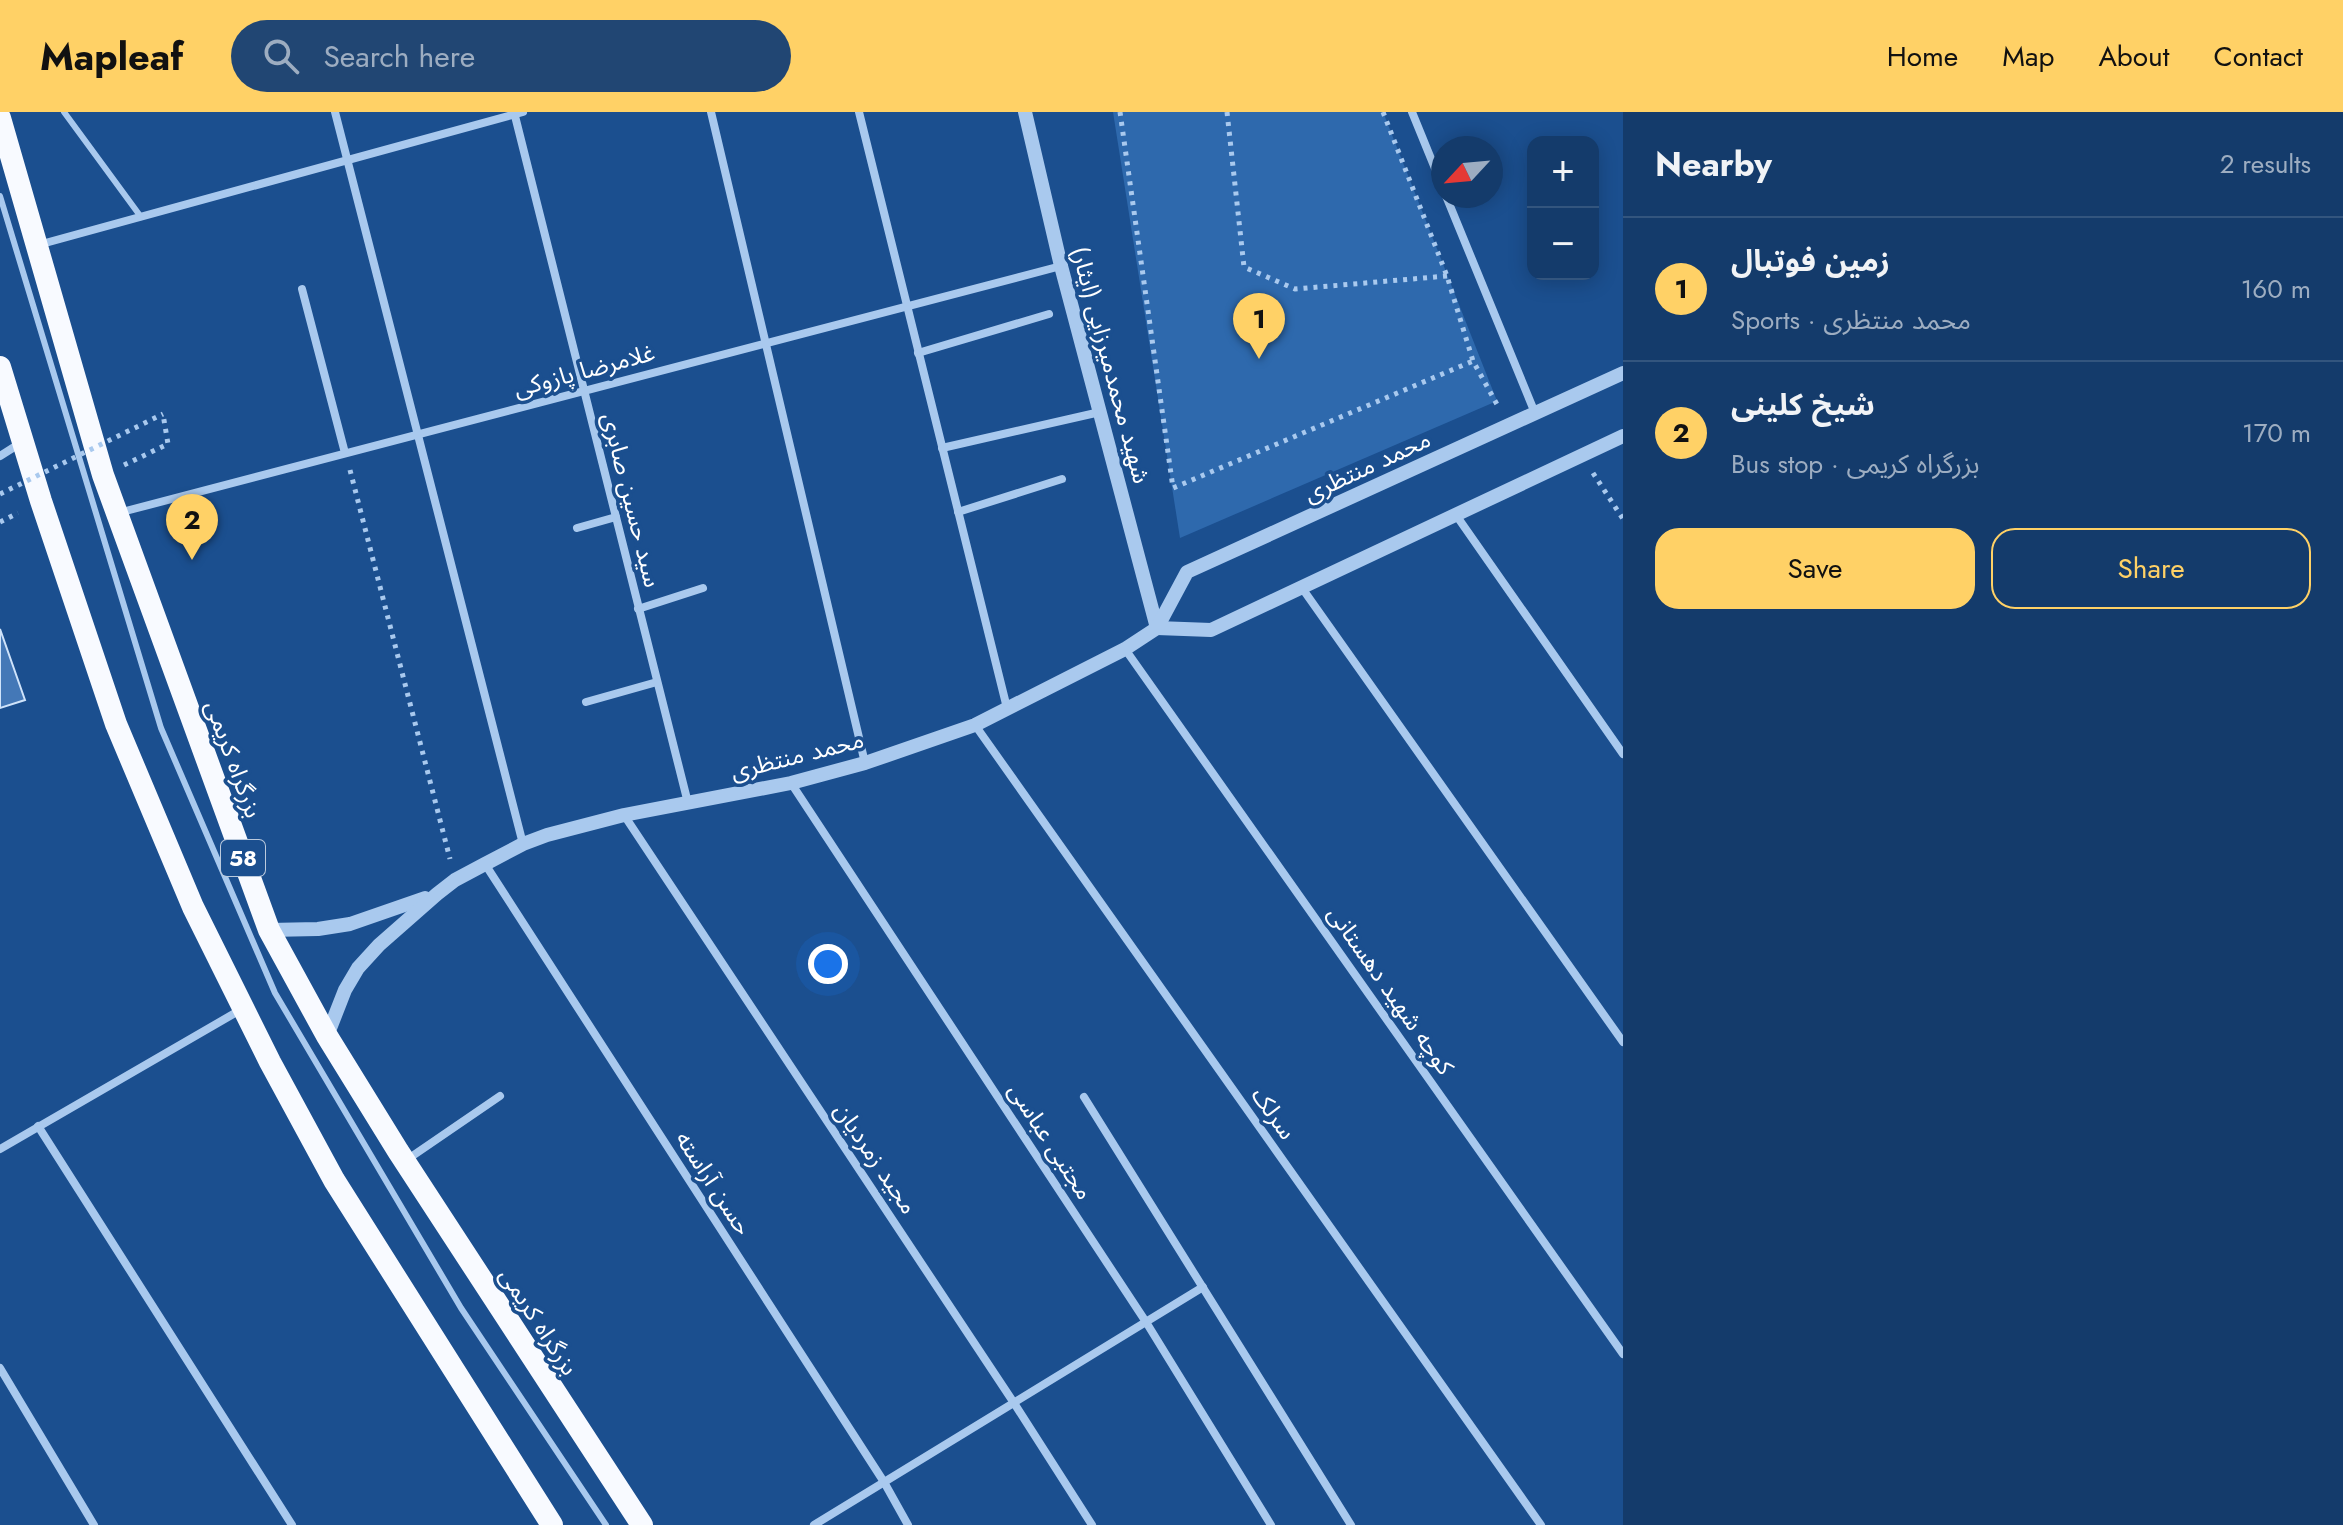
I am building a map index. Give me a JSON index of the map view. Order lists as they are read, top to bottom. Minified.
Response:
{"streets":{"highway":["بزرگراه کریمی","58"],"street":["شهید محمدمیرزایی (ایثار)","غلامرضا پازوکی","محمد منتظری","سید حسین صابری","کوچه شهید دهستانی","سرلک","مجتبی عباسی","مجید زمردیان","حسن آراسته"]},"crossings":[["شهید محمدمیرزایی (ایثار)","غلامرضا پازوکی"],["شهید محمدمیرزایی (ایثار)","محمد منتظری"],["غلامرضا پازوکی","سید حسین صابری"],["غلامرضا پازوکی","بزرگراه کریمی"],["محمد منتظری","سید حسین صابری"],["محمد منتظری","بزرگراه کریمی"],["محمد منتظری","کوچه شهید دهستانی"],["محمد منتظری","سرلک"],["محمد منتظری","مجتبی عباسی"],["محمد منتظری","مجید زمردیان"],["محمد منتظری","حسن آراسته"]],"north":"bottom left","page":{"header":"Mapleaf","search":"Search here","nav":["Home","Map","About","Contact"],"heading":["Nearby","2 results"],"map_buttons":["+","−"],"list":[{"mark":"1","name":"زمین فوتبال","note":"Sports · محمد منتظری","value":"160 m"},{"mark":"2","name":"شیخ کلینی","note":"Bus stop · بزرگراه کریمی","value":"170 m"}],"pins":["1","2"],"buttons":["Save","Share"]}}
